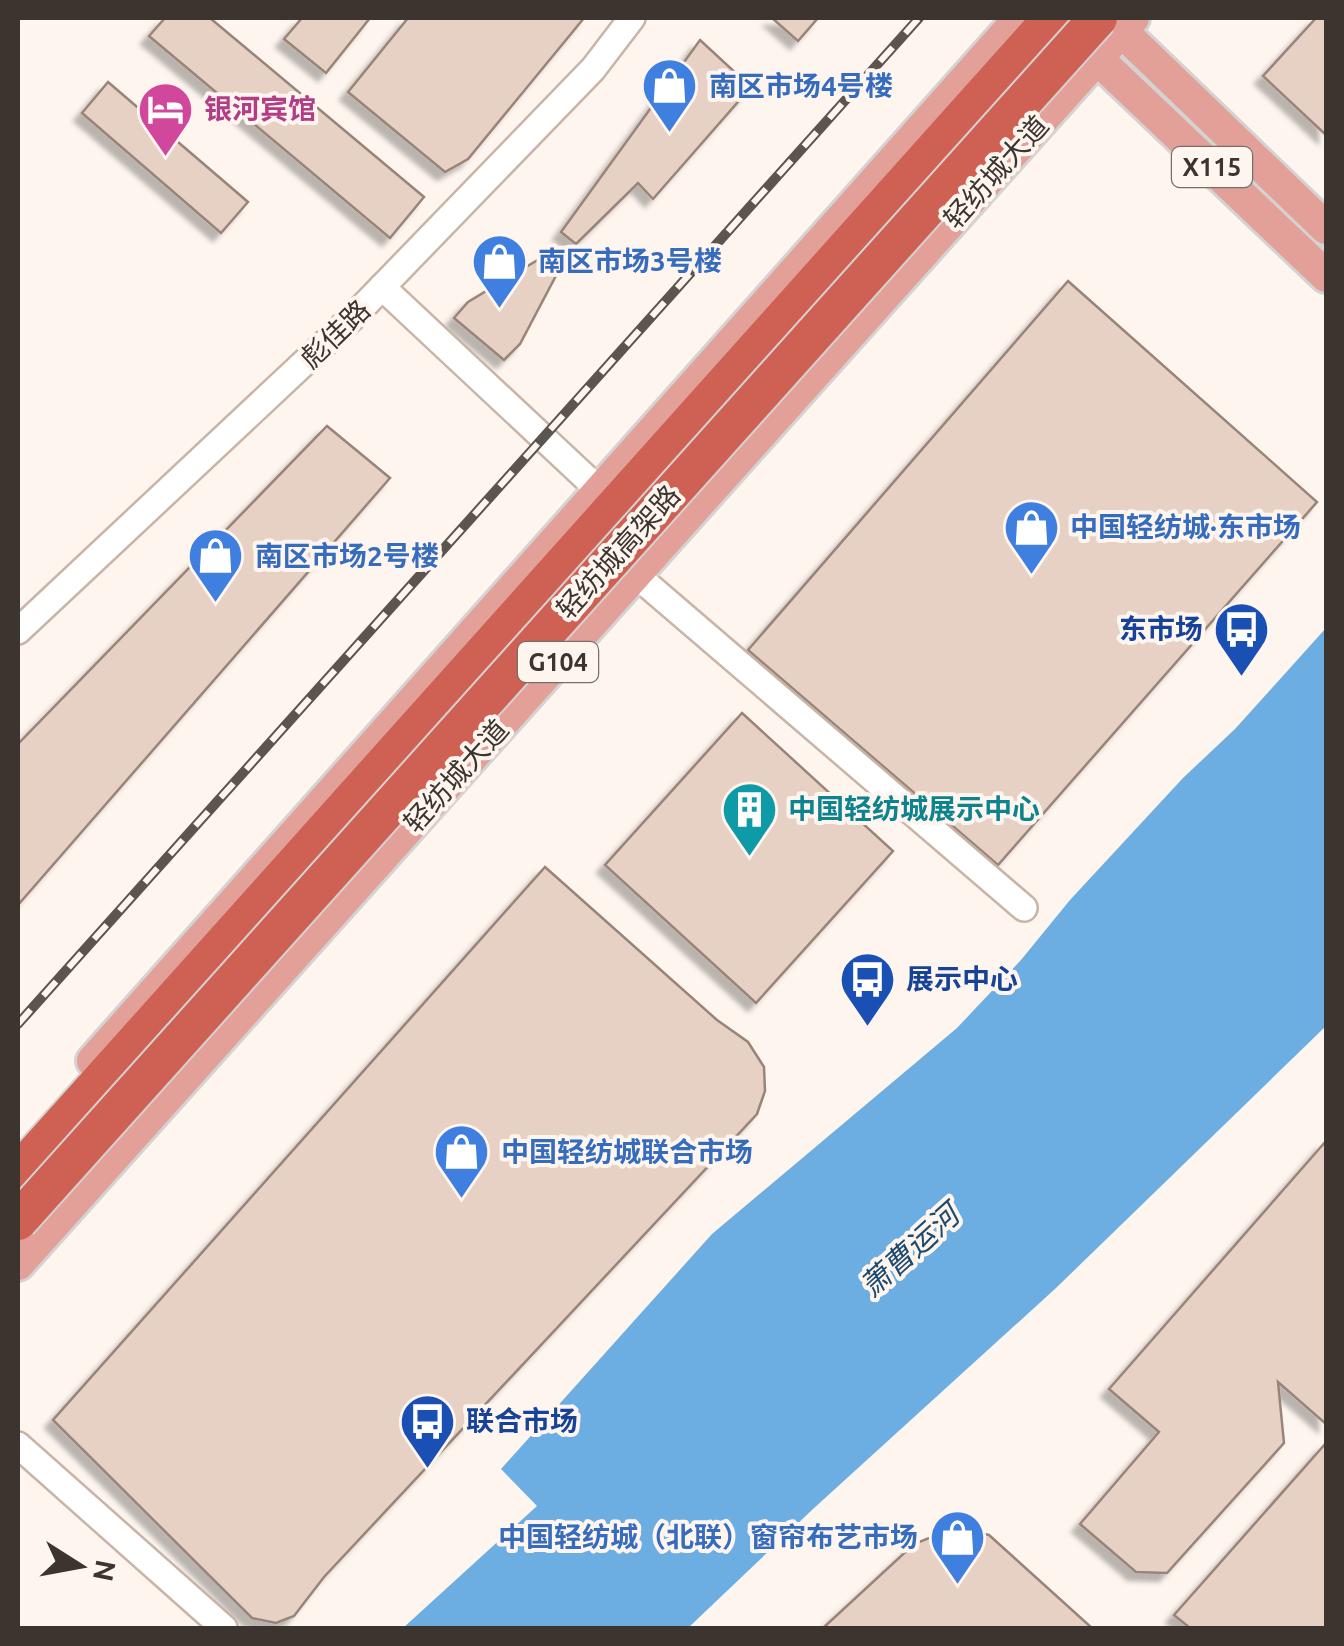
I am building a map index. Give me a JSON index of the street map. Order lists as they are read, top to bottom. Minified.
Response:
{"streets":{"highway":["轻纺城高架路"],"main road":["X115","轻纺城大道","G104"],"street":["彪佳路"]},"crossings":[["X115","轻纺城大道"],["X115","轻纺城高架路"],["轻纺城大道","轻纺城高架路"]],"water":["萧曹运河"],"places":{"shop":["南区市场4号楼","南区市场3号楼","中国轻纺城·东市场","南区市场2号楼","中国轻纺城联合市场","中国轻纺城（北联）窗帘布艺市场"],"hotel":["银河宾馆"],"bus stop":["东市场","展示中心","联合市场"],"building":["中国轻纺城展示中心"]},"north":"right"}
